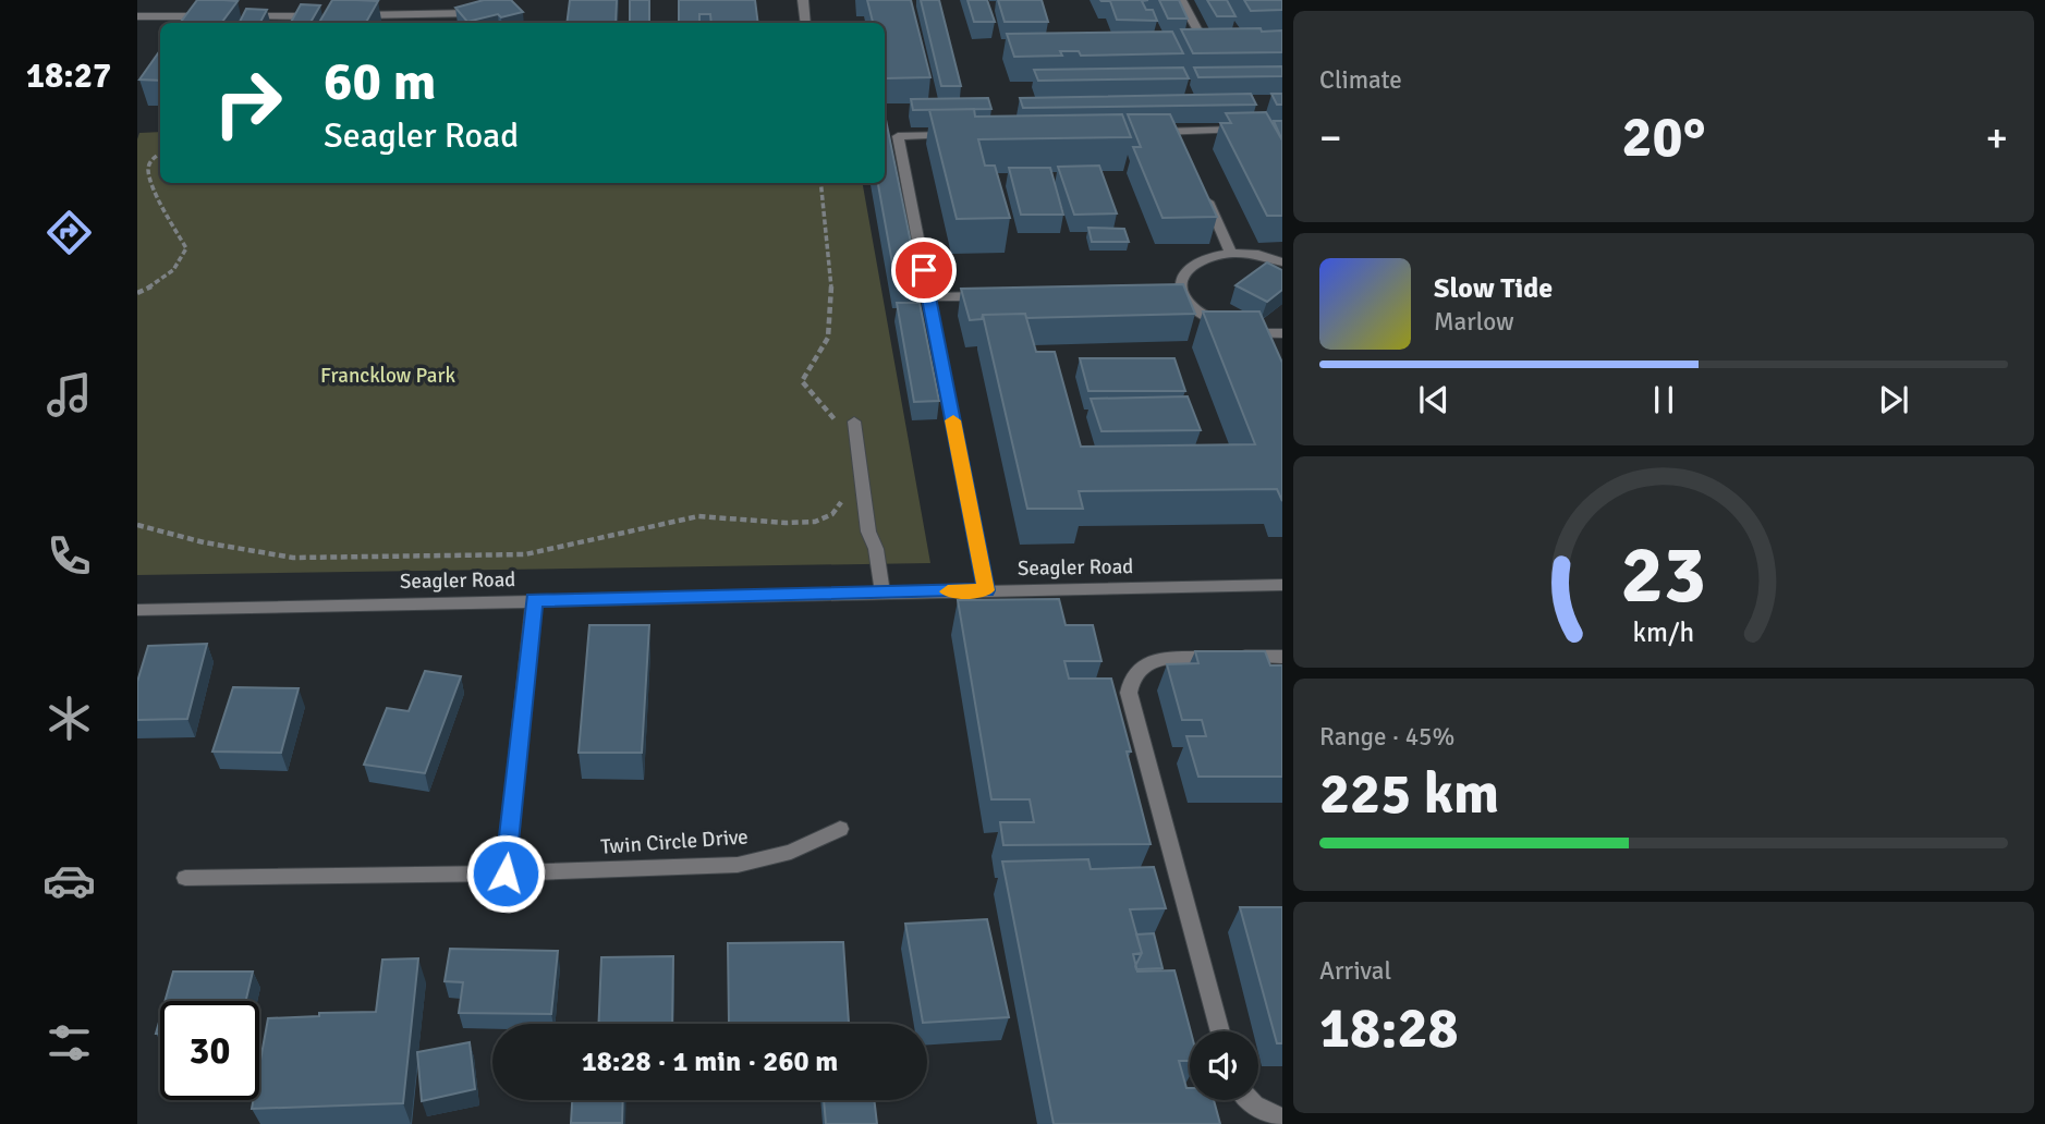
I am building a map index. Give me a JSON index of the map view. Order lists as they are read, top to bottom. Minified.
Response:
{"streets":{"street":["Seagler Road","Twin Circle Drive"]},"parks":["Francklow Park"],"page":{"tabs":"18:27","tile":["Climate",["Range · 45%","225 km"],["Arrival","18:28"]],"turn":["60 m","Seagler Road"],"heat":["−","20°","+"],"song":["Slow Tide","Marlow"],"limit":"30","trip":"18:28 · 1 min · 260 m","gauge":["23","km/h"]}}
